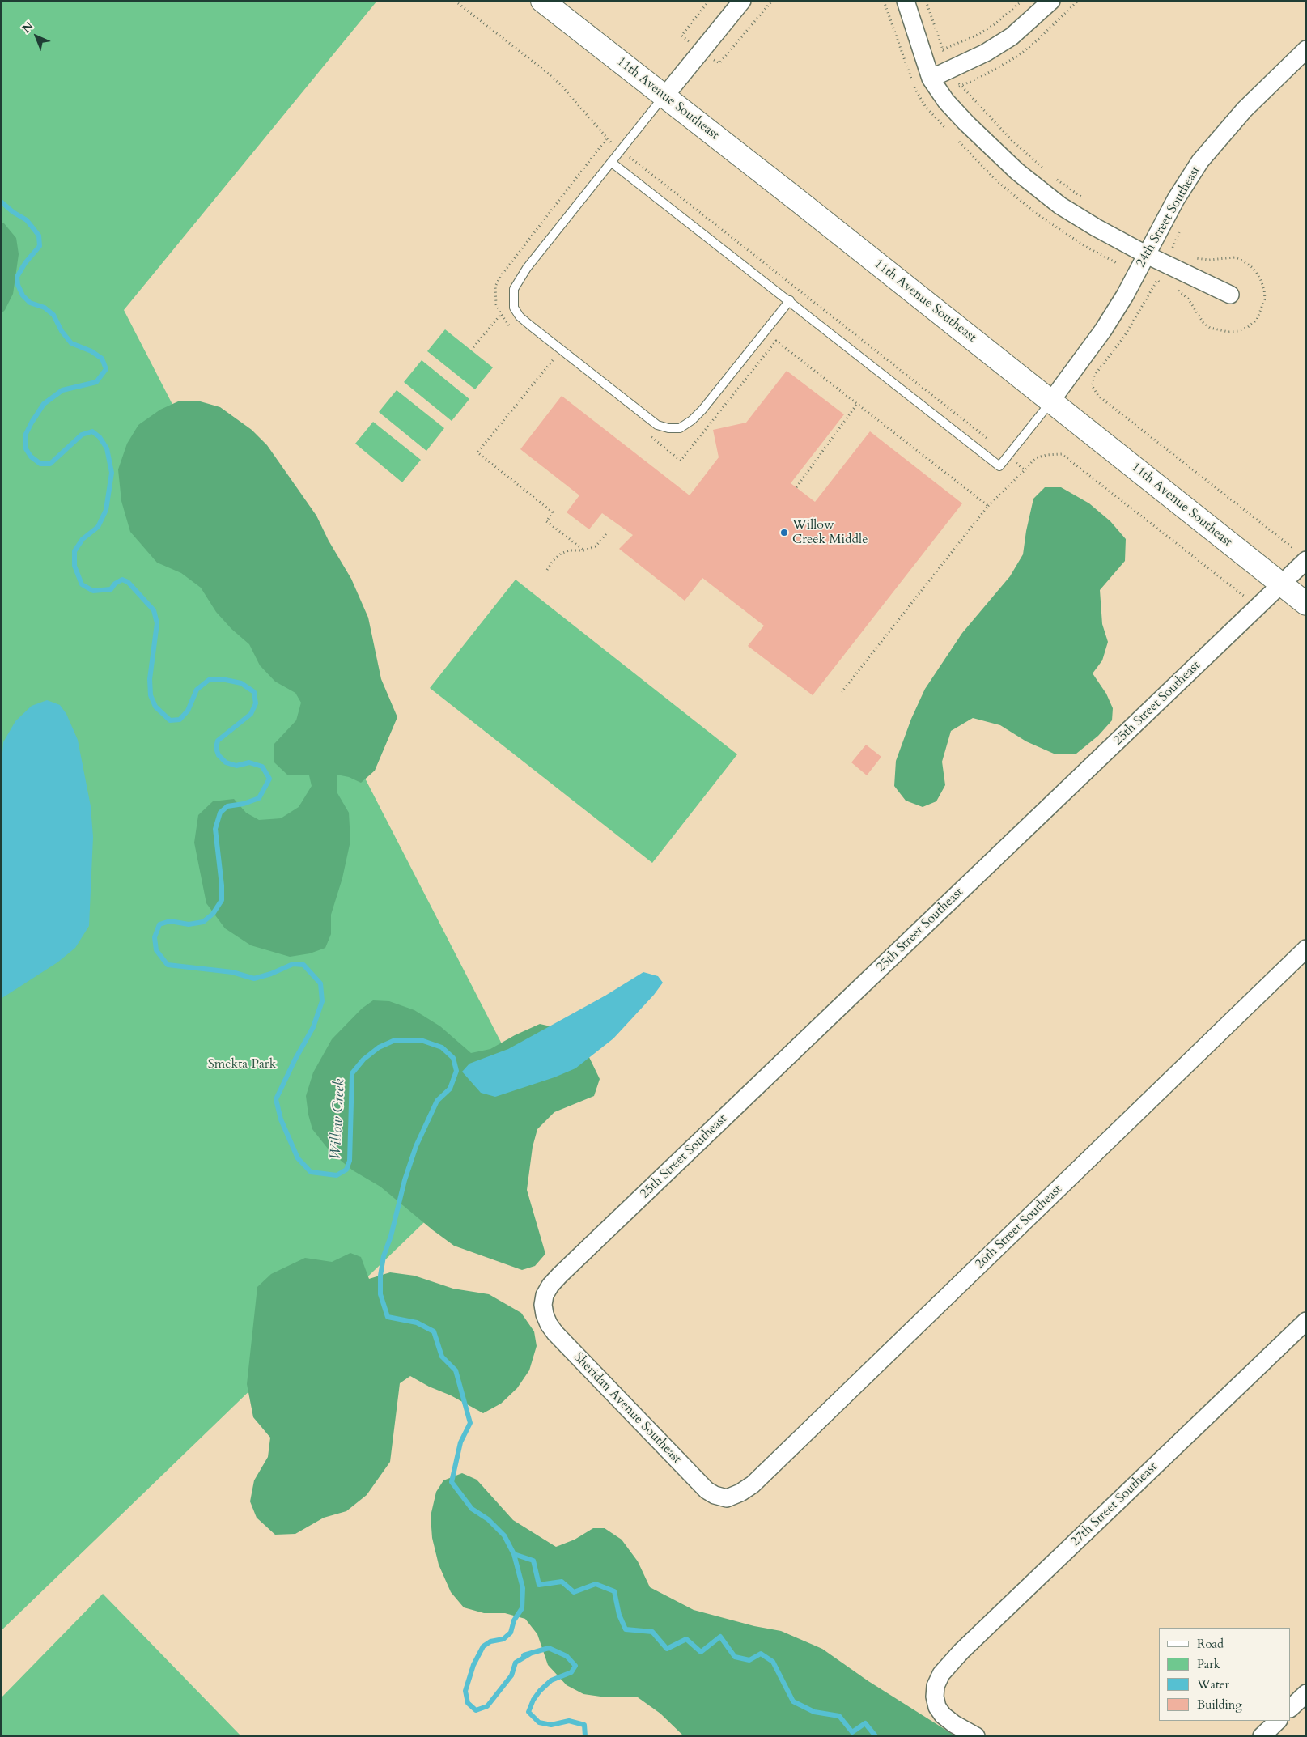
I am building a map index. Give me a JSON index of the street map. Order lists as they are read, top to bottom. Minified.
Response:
{"streets":{"main road":["11th Avenue Southeast"],"street":["24th Street Southeast","25th Street Southeast","26th Street Southeast","Sheridan Avenue Southeast","27th Street Southeast"]},"crossings":[["11th Avenue Southeast","24th Street Southeast"],["11th Avenue Southeast","25th Street Southeast"],["25th Street Southeast","Sheridan Avenue Southeast"],["26th Street Southeast","Sheridan Avenue Southeast"]],"water":["Willow Creek"],"parks":["Smekta Park"],"places":["Willow Creek Middle"],"legend":["Road","Park","Water","Building"],"north":"top left"}
